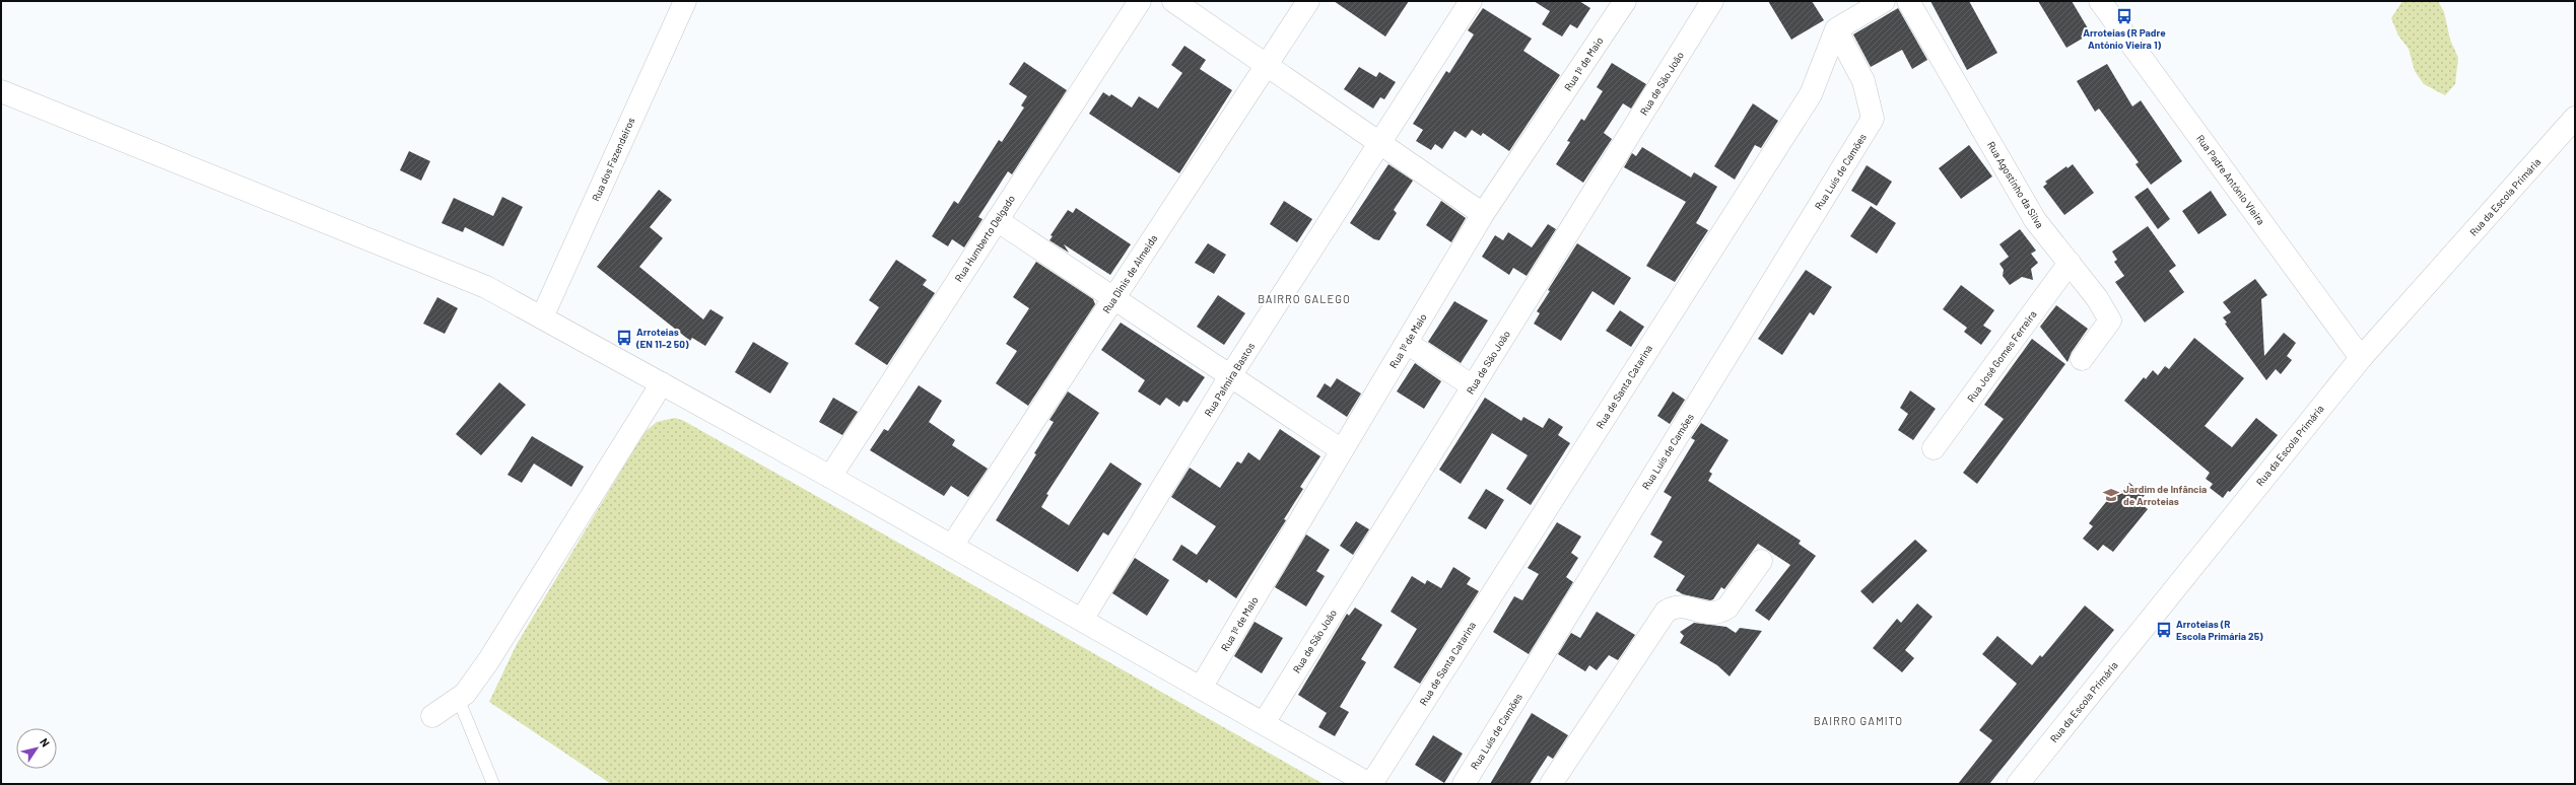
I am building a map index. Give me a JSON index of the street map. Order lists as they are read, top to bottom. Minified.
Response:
{"streets":{"street":["Rua 1º de Maio","Rua de São João","Rua dos Fazendeiros","Rua Luís de Camões","Rua Padre António Vieira","Rua Agostinho da Silva","Rua da Escola Primária","Rua Humberto Delgado","Rua Dinis de Almeida","Rua José Gomes Ferreira","Rua Palmira Bastos","Rua de Santa Catarina"]},"crossings":[["Rua Luís de Camões","Rua de Santa Catarina"],["Rua Padre António Vieira","Rua da Escola Primária"],["Rua Agostinho da Silva","Rua José Gomes Ferreira"]],"districts":["BAIRRO GALEGO","BAIRRO GAMITO"],"places":{"bus stop":["Arroteias (R Padre António Vieira 1)","Arroteias (EN 11-2 50)","Arroteias (R Escola Primária 25)"],"school or university":["Jardim de Infância de Arroteias"]},"north":"top right"}
